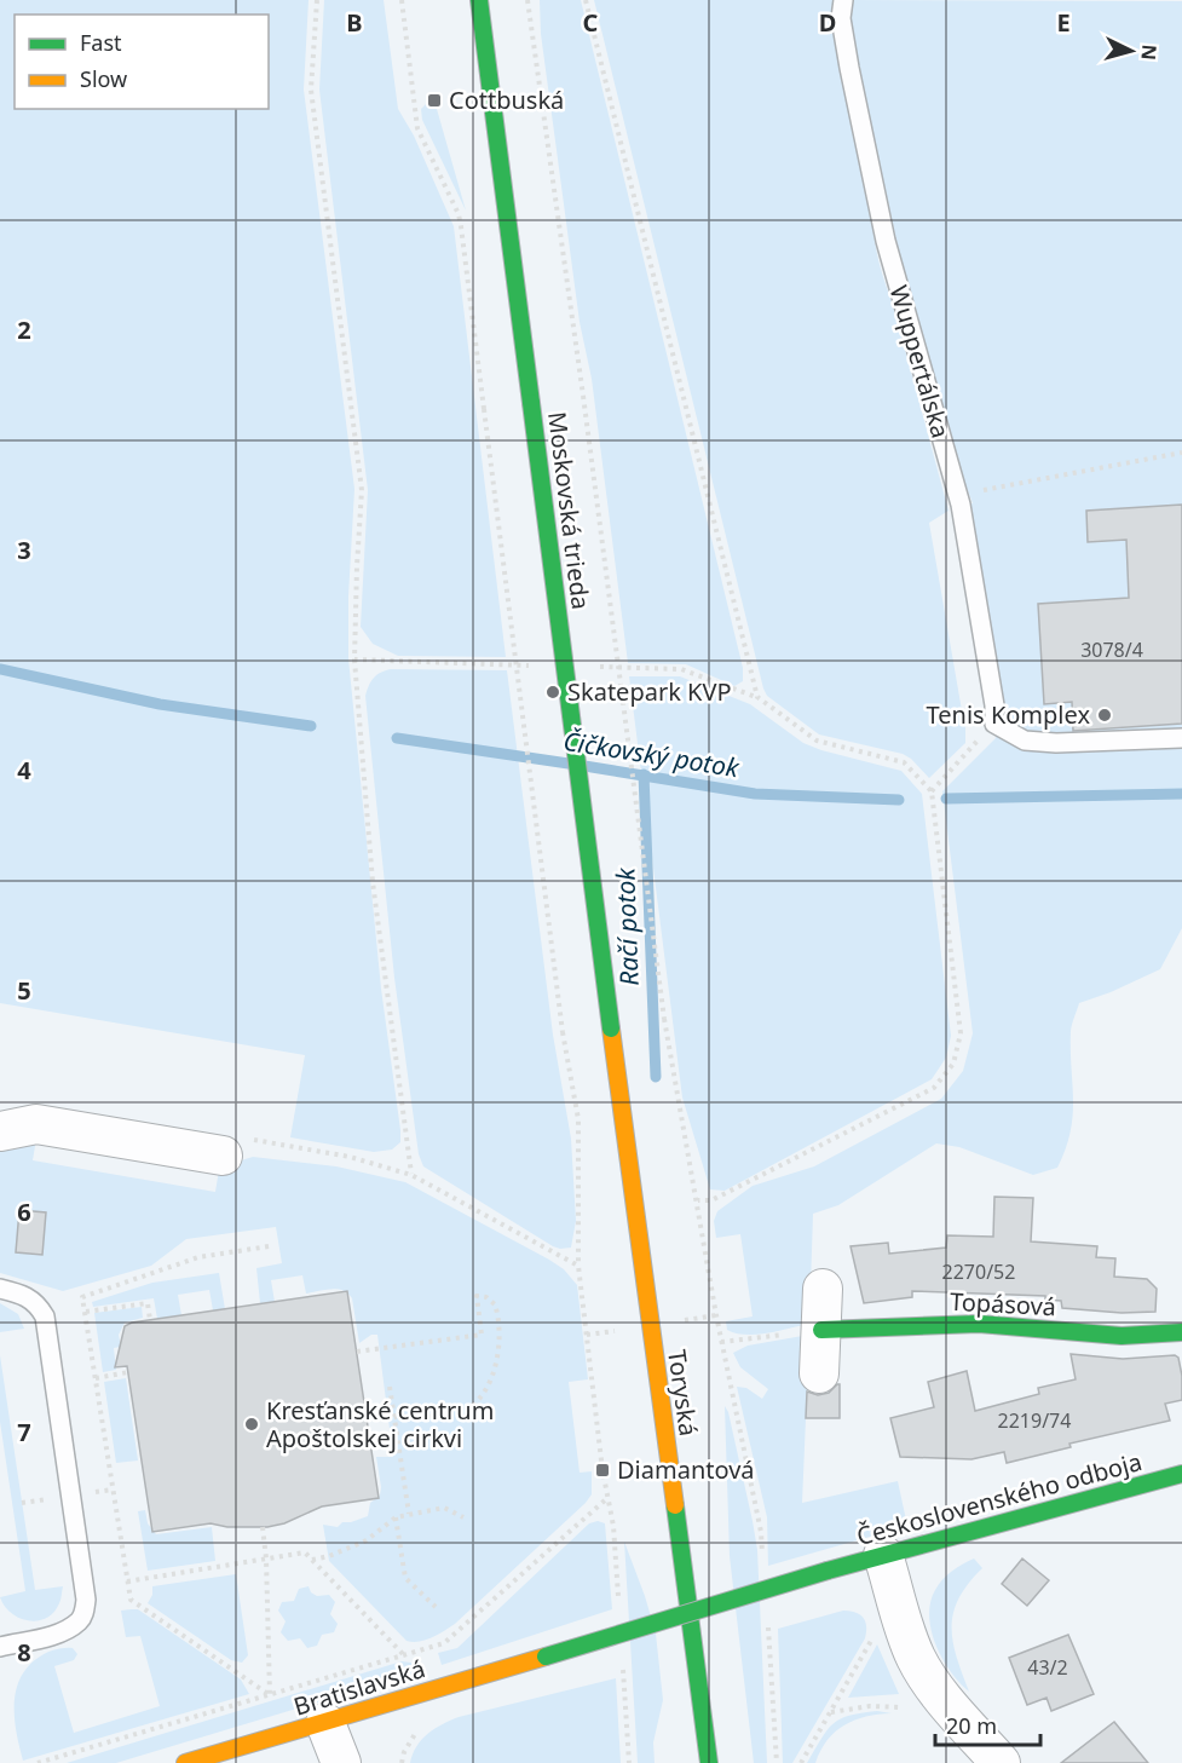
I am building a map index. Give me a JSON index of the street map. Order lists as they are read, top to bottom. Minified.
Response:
{"streets":{"street":["Moskovská trieda","Topásová","Toryská","Československého odboja","Bratislavská"],"lane":["Wuppertálska"]},"crossings":[["Moskovská trieda","Toryská"],["Československého odboja","Bratislavská"]],"water":["Čičkovský potok","Račí potok"],"places":{"transit":["Cottbuská","Diamantová"],"other":["Skatepark KVP","Tenis Komplex","Kresťanské centrum Apoštolskej cirkvi"]},"house_numbers":["3078/4","2270/52","2219/74","43/2"],"legend":["Fast","Slow"],"scale_bar":"20 m","north":"right","grid":{"columns":["B","C","D","E"],"rows":["2","3","4","5","6","7","8"]}}
